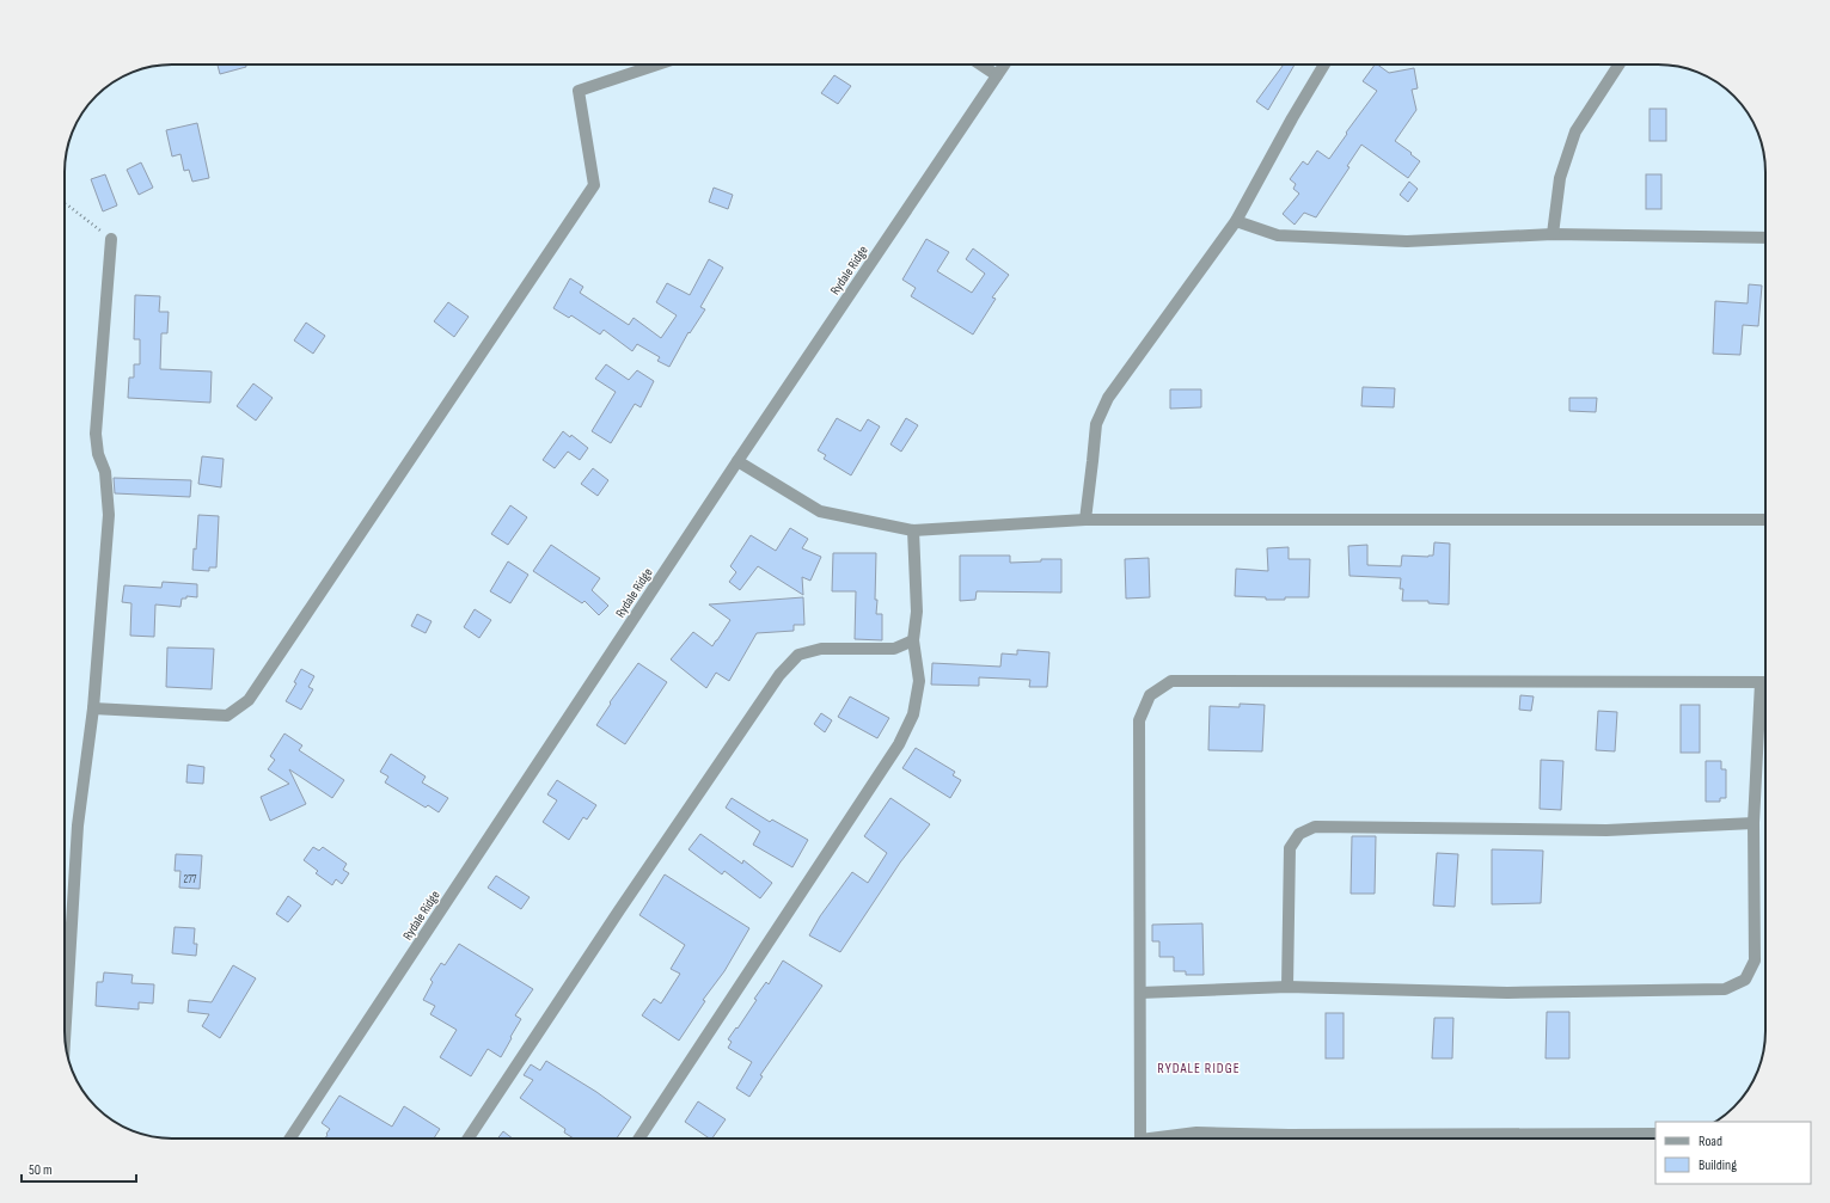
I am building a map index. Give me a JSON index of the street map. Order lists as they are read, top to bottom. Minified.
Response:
{"streets":{"street":["Rydale Ridge"]},"districts":["RYDALE RIDGE"],"house_numbers":["277"],"legend":["Road","Building"],"scale_bar":"50 m"}
